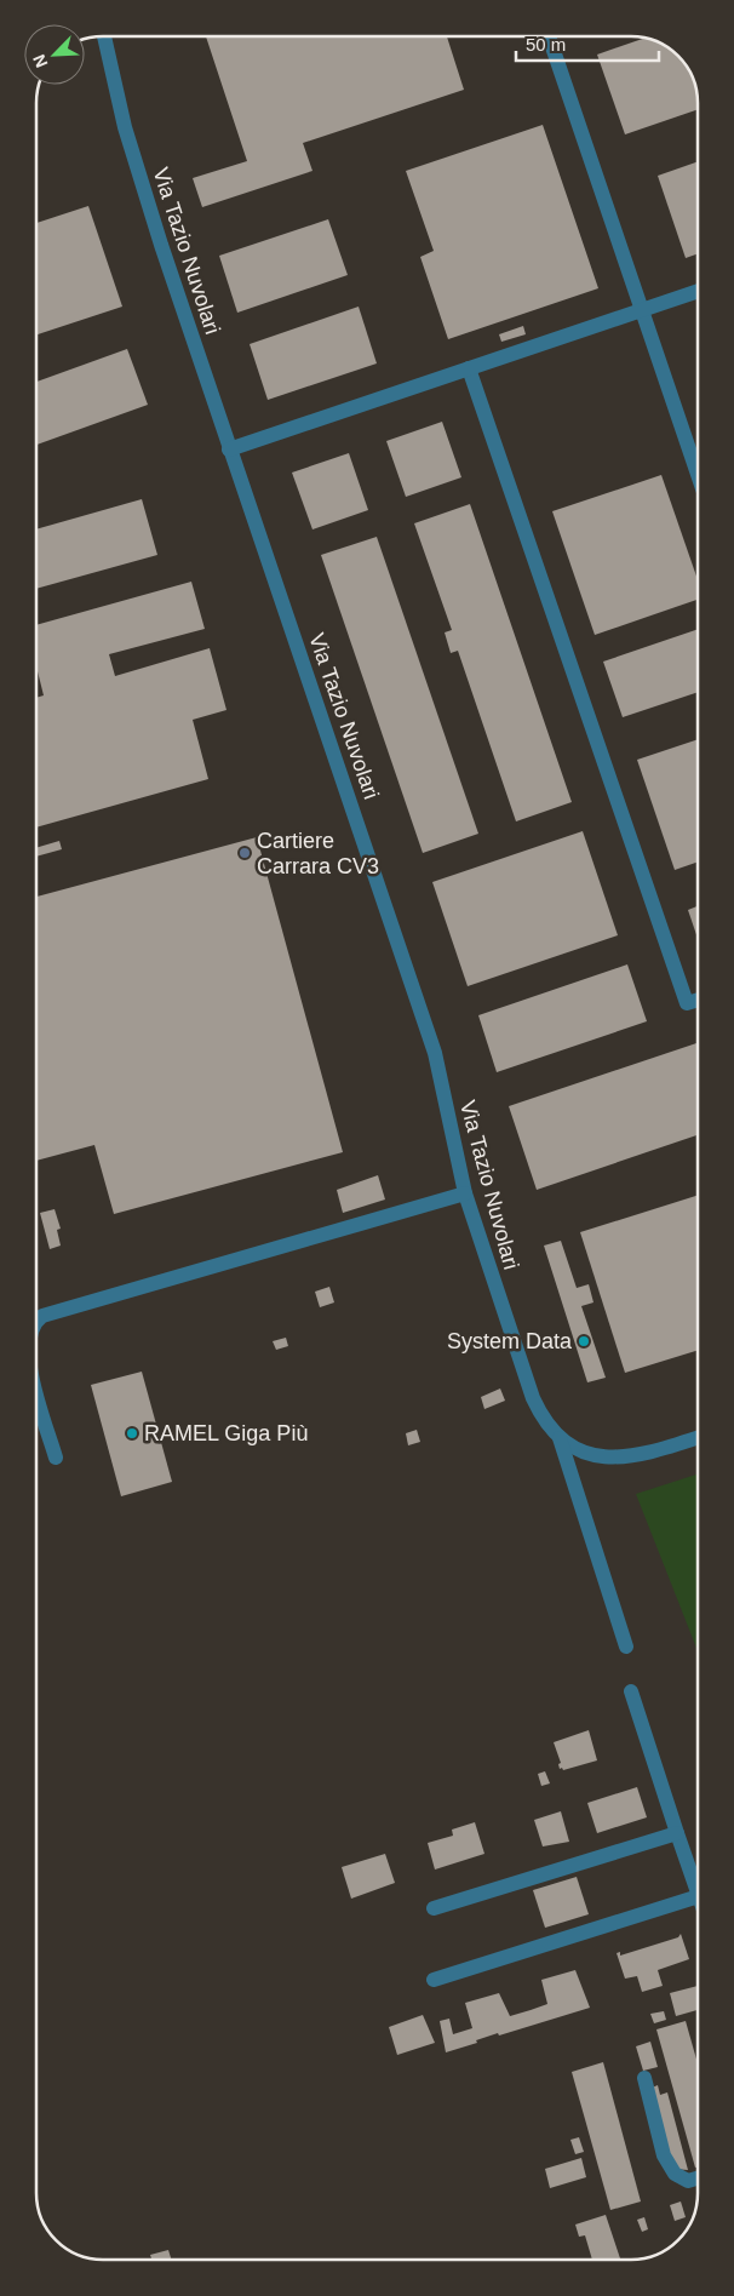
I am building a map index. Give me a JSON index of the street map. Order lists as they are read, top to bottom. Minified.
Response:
{"streets":{"street":["Via Tazio Nuvolari"]},"places":["Cartiere Carrara CV3","System Data","RAMEL Giga Più"],"scale_bar":"50 m","north":"bottom left"}
